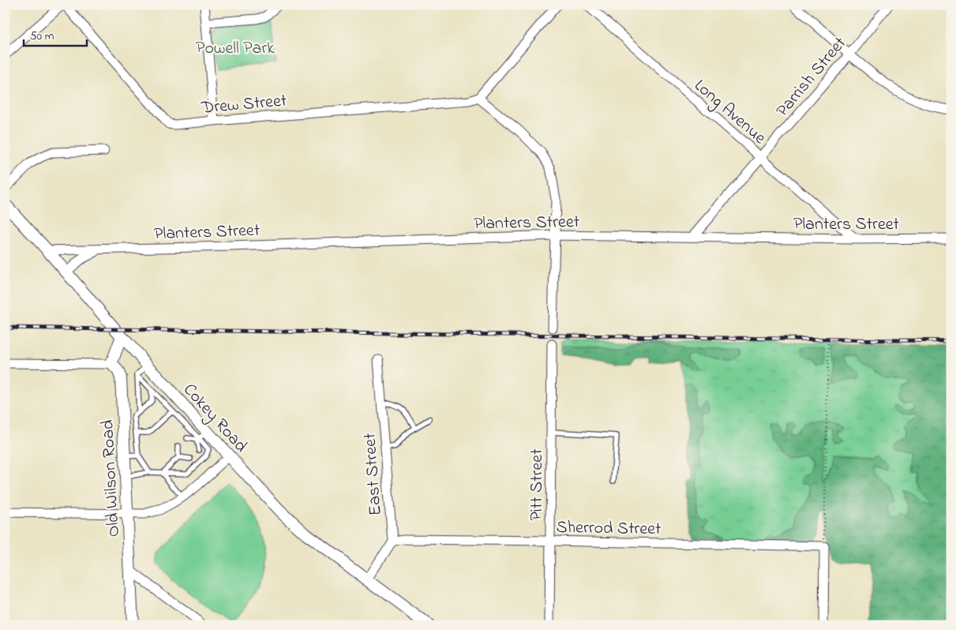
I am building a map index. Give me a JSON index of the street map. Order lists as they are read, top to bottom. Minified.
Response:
{"streets":{"street":["Parrish Street","Drew Street","Long Avenue","Planters Street","Cokey Road","East Street","Old Wilson Road","Pitt Street","Sherrod Street"]},"crossings":[["Parrish Street","Long Avenue"],["Parrish Street","Planters Street"],["Long Avenue","Planters Street"],["Planters Street","Cokey Road"],["East Street","Sherrod Street"],["Pitt Street","Sherrod Street"]],"parks":["Powell Park"],"scale_bar":"50 m"}
